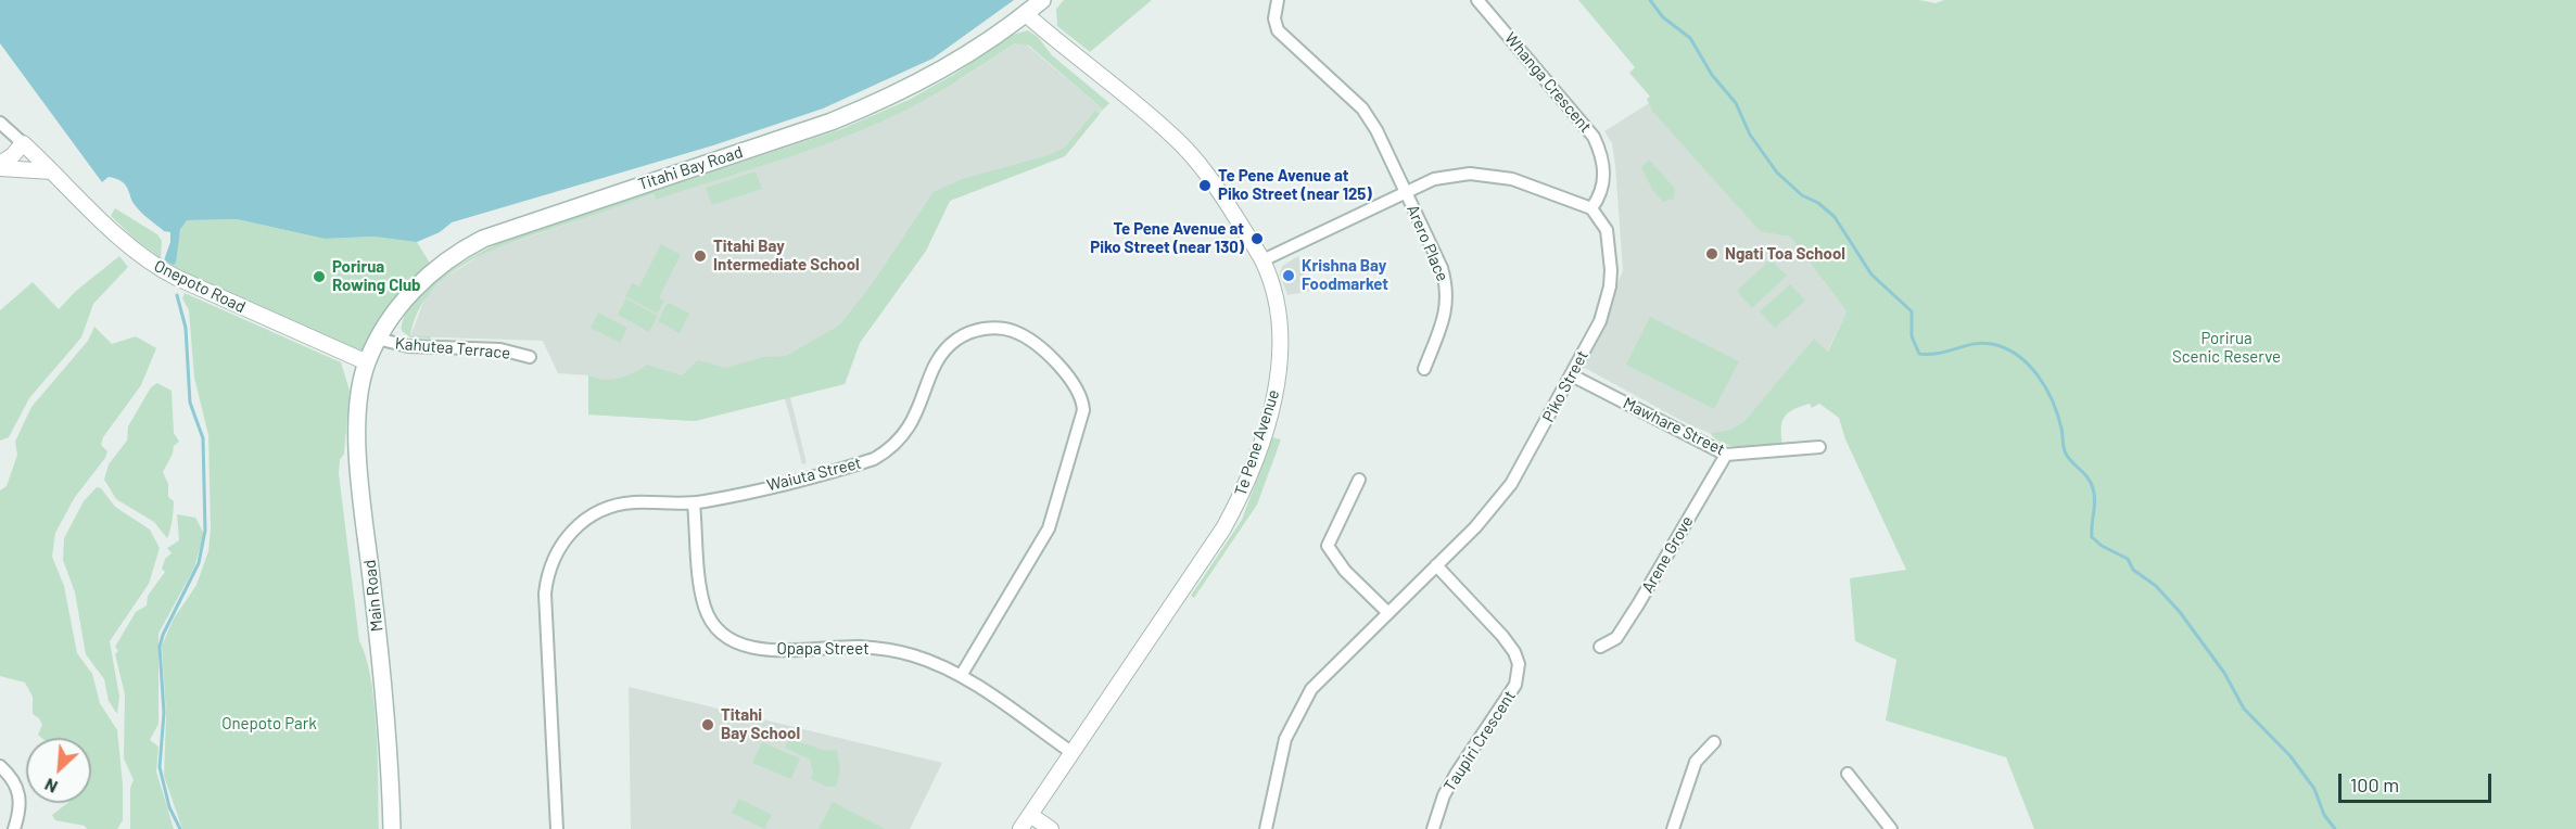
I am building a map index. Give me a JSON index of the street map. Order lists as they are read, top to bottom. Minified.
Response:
{"streets":{"main road":["Titahi Bay Road","Main Road"],"street":["Whanga Crescent","Arero Place","Onepoto Road","Kahutea Terrace","Piko Street","Mawhare Street","Te Pene Avenue","Waiuta Street","Arene Grove","Opapa Street","Taupiri Crescent"]},"crossings":[["Whanga Crescent","Piko Street"],["Titahi Bay Road","Onepoto Road"],["Titahi Bay Road","Kahutea Terrace"],["Titahi Bay Road","Te Pene Avenue"],["Titahi Bay Road","Main Road"],["Onepoto Road","Main Road"],["Piko Street","Mawhare Street"],["Piko Street","Taupiri Crescent"],["Mawhare Street","Arene Grove"],["Te Pene Avenue","Opapa Street"],["Waiuta Street","Opapa Street"]],"parks":["Porirua Scenic Reserve","Onepoto Park"],"places":["Te Pene Avenue at Piko Street (near 125)","Te Pene Avenue at Piko Street (near 130)","Ngati Toa School","Titahi Bay Intermediate School","Krishna Bay Foodmarket","Porirua Rowing Club","Titahi Bay School"],"scale_bar":"100 m","north":"bottom left"}
